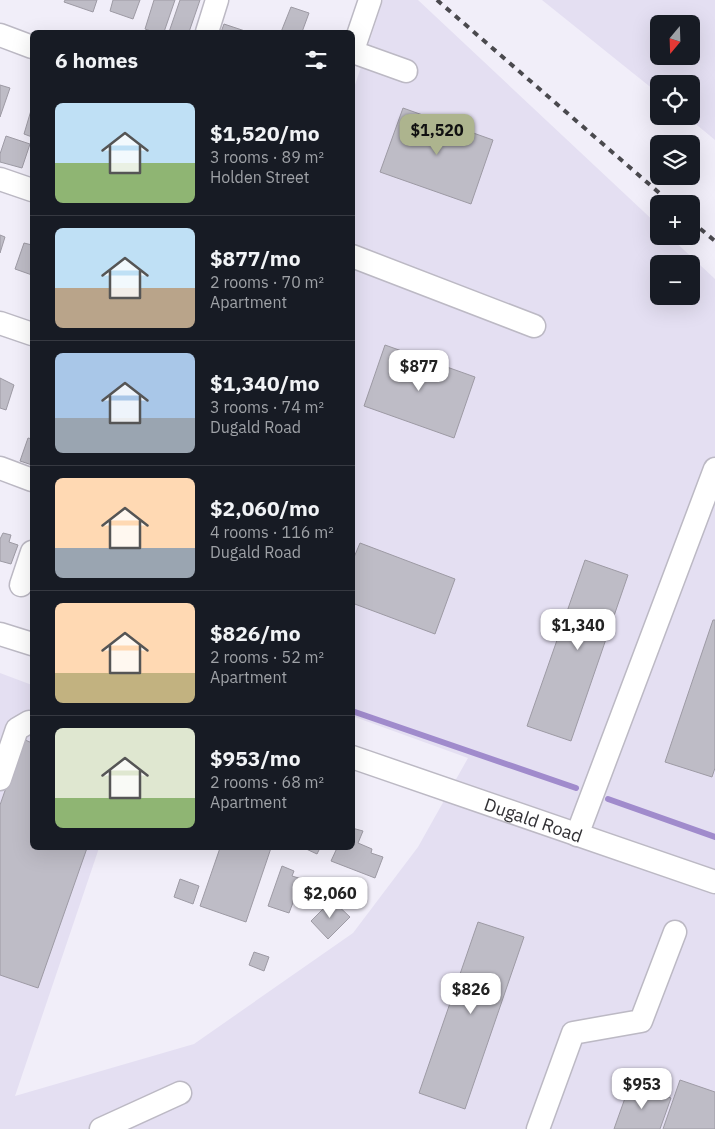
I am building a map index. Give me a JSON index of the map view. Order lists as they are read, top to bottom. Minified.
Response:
{"streets":{"street":["Dugald Road"]},"north":"bottom","page":{"map_buttons":["+","−"],"heading":"6 homes","list":[{"name":"$1,520/mo","note":"3 rooms · 89 m² · Holden Street"},{"name":"$877/mo","note":"2 rooms · 70 m² · Apartment"},{"name":"$1,340/mo","note":"3 rooms · 74 m² · Dugald Road"},{"name":"$2,060/mo","note":"4 rooms · 116 m² · Dugald Road"},{"name":"$826/mo","note":"2 rooms · 52 m² · Apartment"},{"name":"$953/mo","note":"2 rooms · 68 m² · Apartment"}],"price":["$1,520","$877","$1,340","$2,060","$826","$953"]}}
